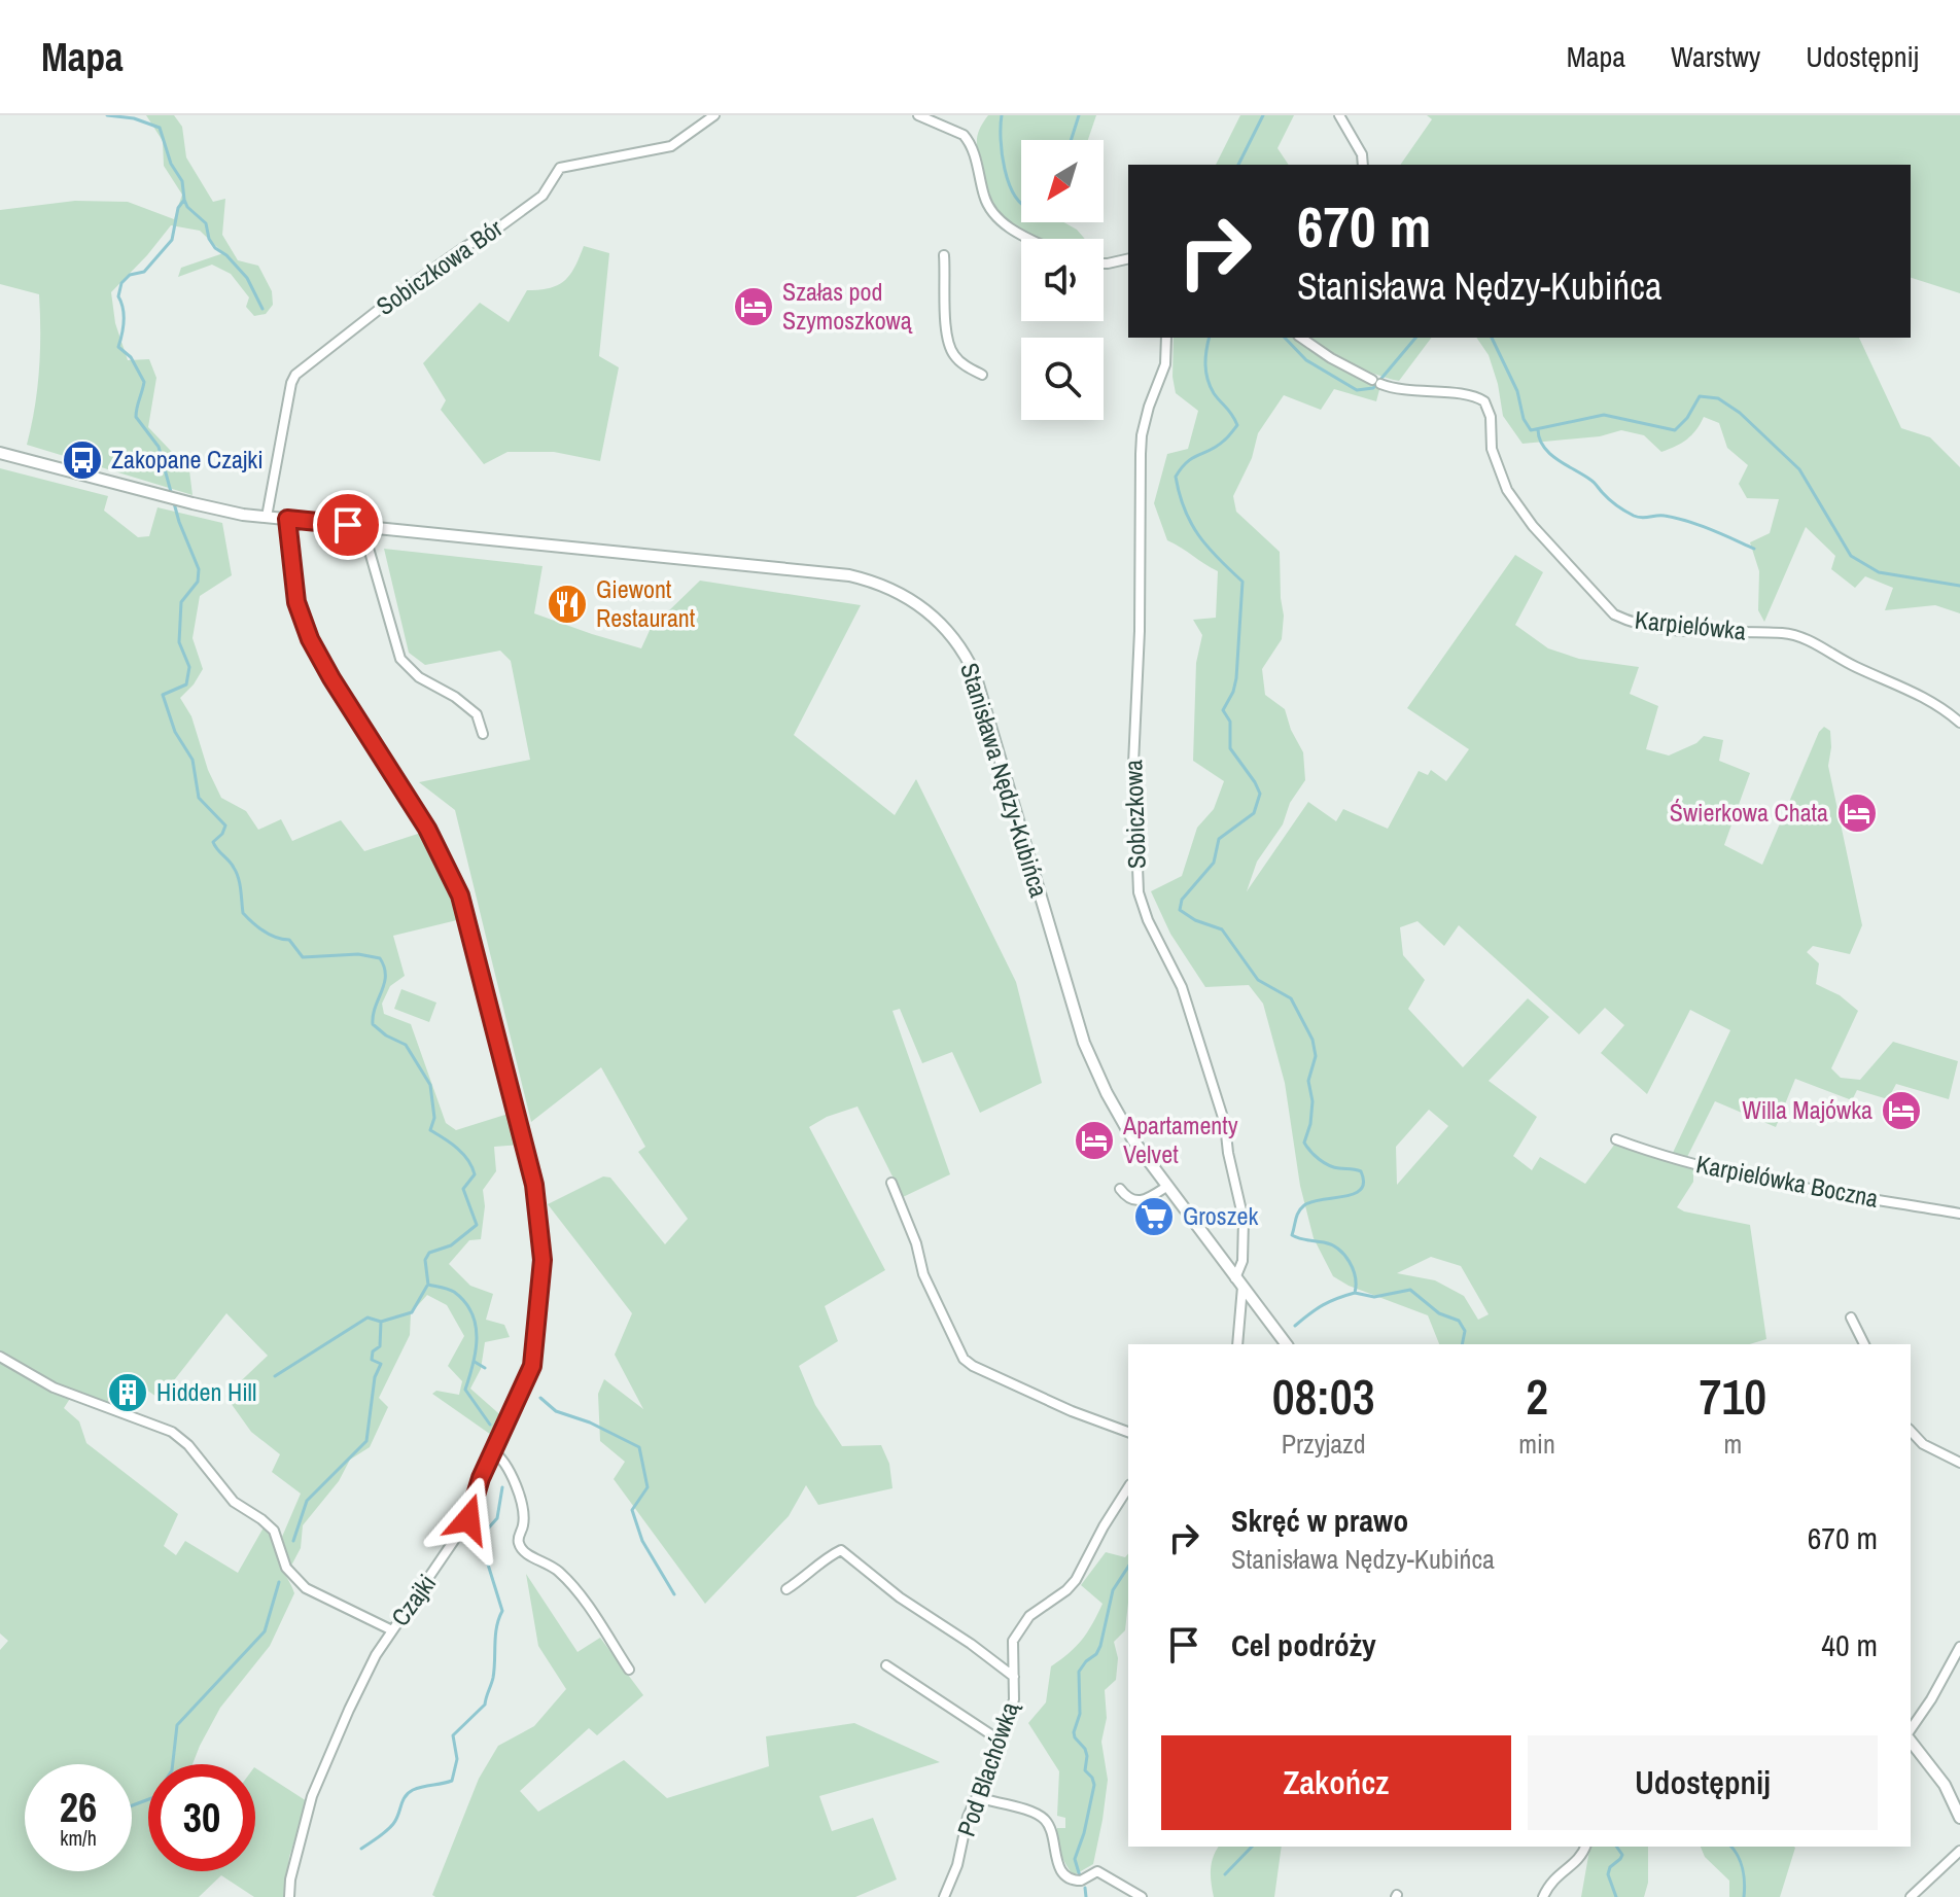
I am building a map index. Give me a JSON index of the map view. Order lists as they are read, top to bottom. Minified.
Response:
{"streets":{"street":["Sobiczkowa Bór","Karpielówka","Stanisława Nędzy-Kubińca","Sobiczkowa","Karpielówka Boczna","Czajki","Pod Blachówką"]},"crossings":[["Sobiczkowa Bór","Stanisława Nędzy-Kubińca"],["Stanisława Nędzy-Kubińca","Sobiczkowa"],["Stanisława Nędzy-Kubińca","Czajki"]],"places":{"hotel":["Szałas pod Szymoszkową","Świerkowa Chata","Willa Majówka","Apartamenty Velvet"],"bus stop":["Zakopane Czajki"],"restaurant":["Giewont Restaurant"],"supermarket":["Groszek"],"building":["Hidden Hill"]},"north":"bottom left","page":{"header":"Mapa","nav":["Mapa","Warstwy","Udostępnij"],"turn":["670 m","Stanisława Nędzy-Kubińca"],"eta":["08:03","Przyjazd","2","min","710","m"],"list":[{"name":"Skręć w prawo","note":"Stanisława Nędzy-Kubińca","value":"670 m"},{"name":"Cel podróży","value":"40 m"}],"buttons":["Zakończ","Udostępnij"],"speed":"26 km/h","limit":"30"}}
